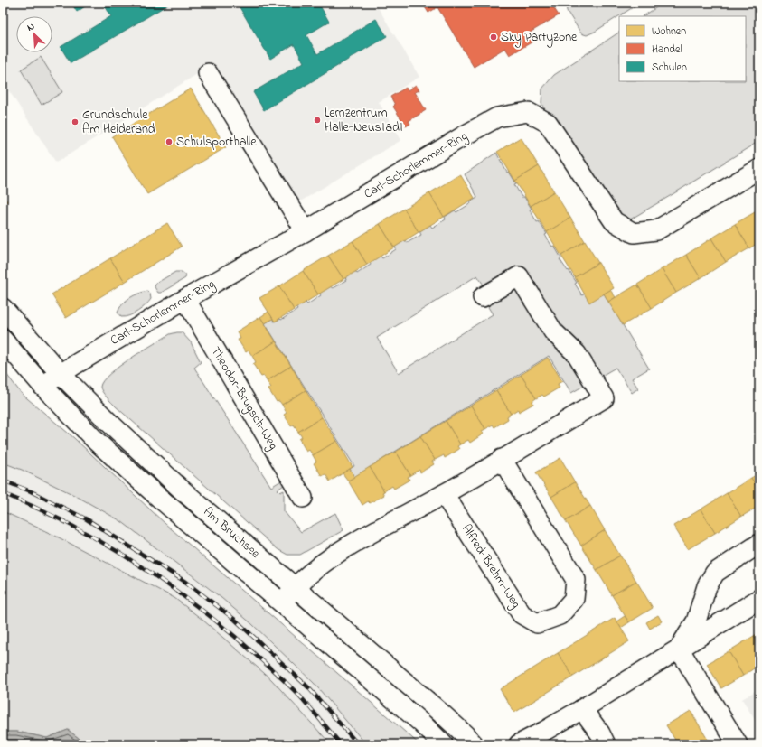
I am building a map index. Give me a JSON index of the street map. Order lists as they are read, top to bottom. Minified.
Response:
{"streets":{"street":["Carl-Schorlemmer-Ring","Theodor-Brugsch-Weg","Am Bruchsee","Alfred-Brehm-Weg"]},"crossings":[["Carl-Schorlemmer-Ring","Theodor-Brugsch-Weg"],["Carl-Schorlemmer-Ring","Am Bruchsee"]],"places":["Sky Partyzone","Lernzentrum Halle-Neustadt","Grundschule Am Heiderand","Schulsporthalle"],"legend":["Wohnen","Handel","Schulen"],"north":"top left"}
